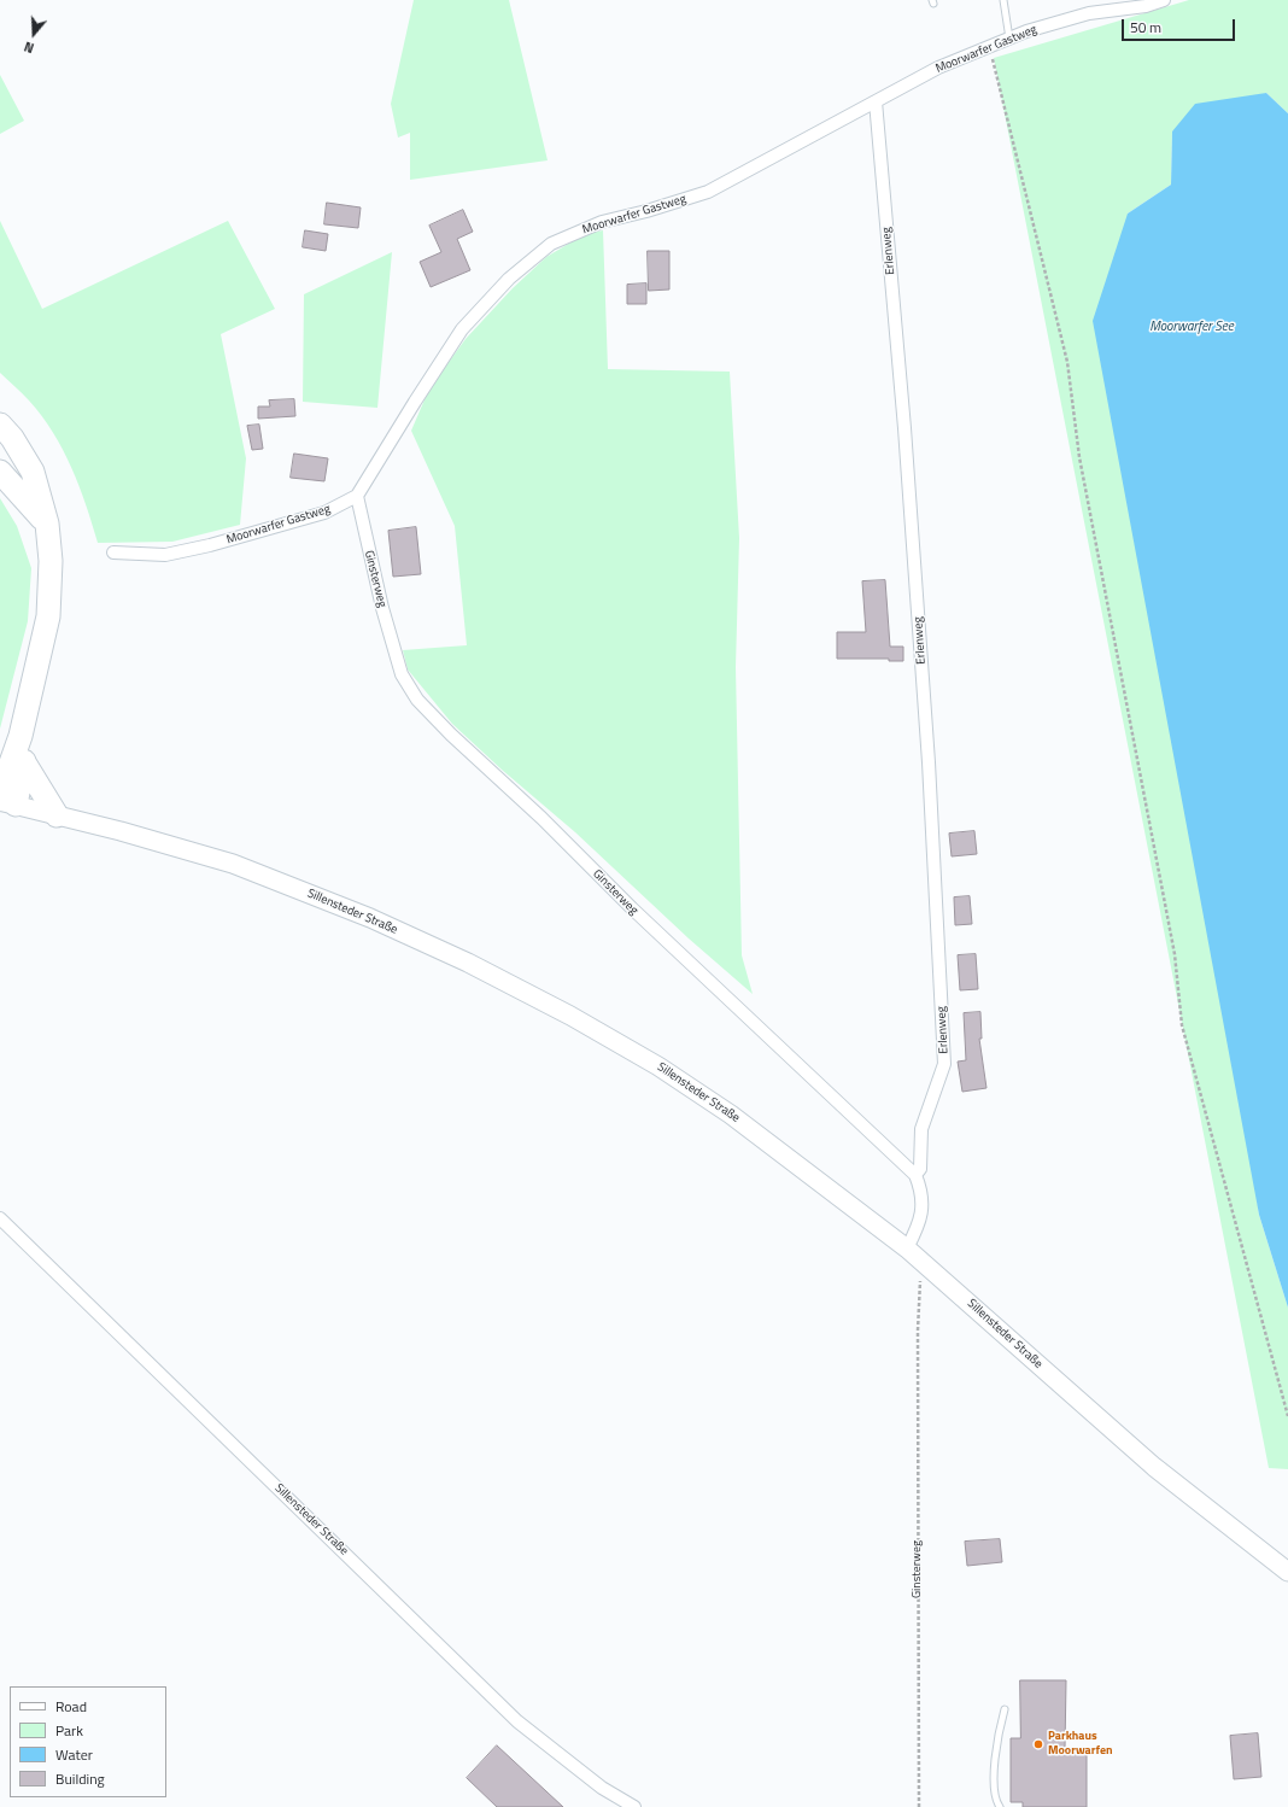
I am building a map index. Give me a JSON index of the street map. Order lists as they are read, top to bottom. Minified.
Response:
{"streets":{"street":["Moorwarfer Gastweg","Erlenweg","Ginsterweg","Sillensteder Straße"]},"crossings":[["Moorwarfer Gastweg","Erlenweg"],["Moorwarfer Gastweg","Ginsterweg"],["Erlenweg","Ginsterweg"]],"water":["Moorwarfer See"],"places":["Parkhaus Moorwarfen"],"legend":["Road","Park","Water","Building"],"scale_bar":"50 m","north":"bottom"}
